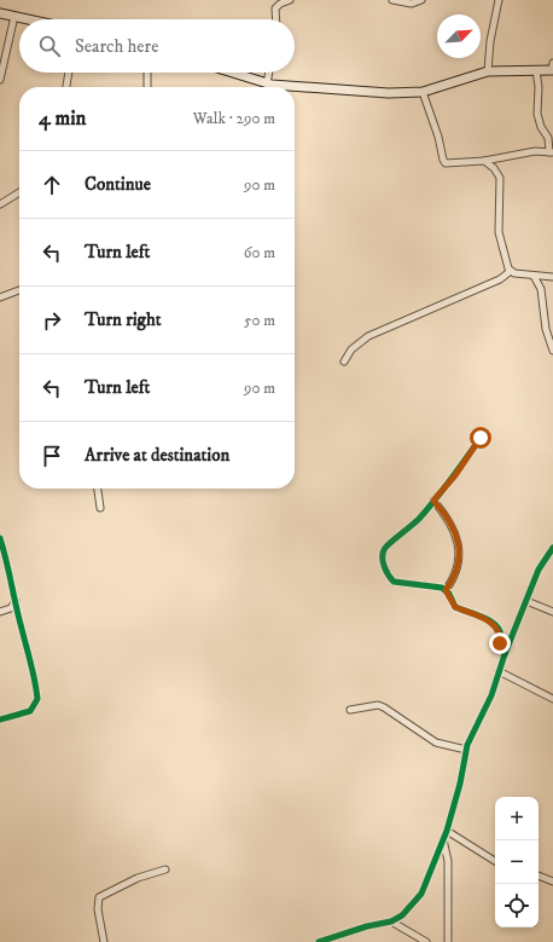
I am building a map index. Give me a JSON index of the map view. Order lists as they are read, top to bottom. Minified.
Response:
{"north":"top right","page":{"search":"Search here","heading":["4 min","Walk · 290 m"],"list":[["Continue","90 m"],["Turn left","60 m"],["Turn right","50 m"],["Turn left","90 m"],"Arrive at destination"],"map_buttons":["+","−"]}}
